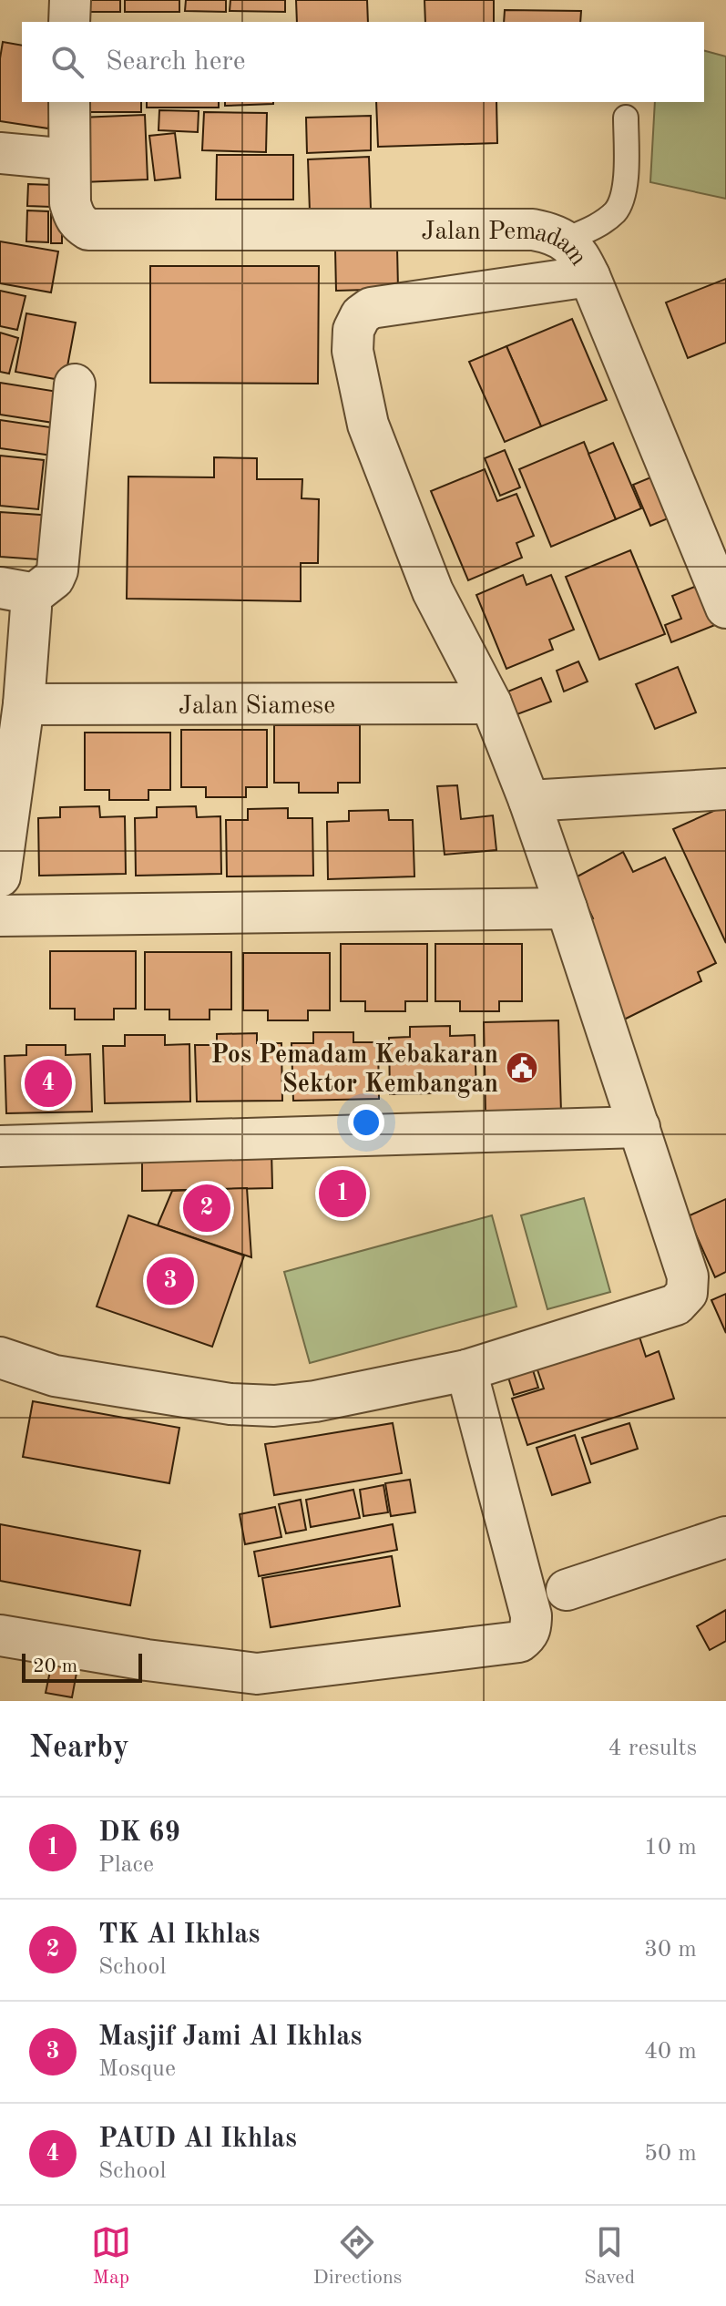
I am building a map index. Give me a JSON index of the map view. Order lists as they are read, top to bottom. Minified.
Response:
{"streets":{"street":["Jalan Pemadam","Jalan Siamese"]},"places":{"public building":["Pos Pemadam Kebakaran Sektor Kembangan"]},"scale_bar":"20 m","page":{"search":"Search here","pins":["4","1","2","3"],"scale":"20 m","heading":["Nearby","4 results"],"list":[{"mark":"1","name":"DK 69","note":"Place","value":"10 m"},{"mark":"2","name":"TK Al Ikhlas","note":"School","value":"30 m"},{"mark":"3","name":"Masjif Jami Al Ikhlas","note":"Mosque","value":"40 m"},{"mark":"4","name":"PAUD Al Ikhlas","note":"School","value":"50 m"}],"nav":["Map","Directions","Saved"]}}
